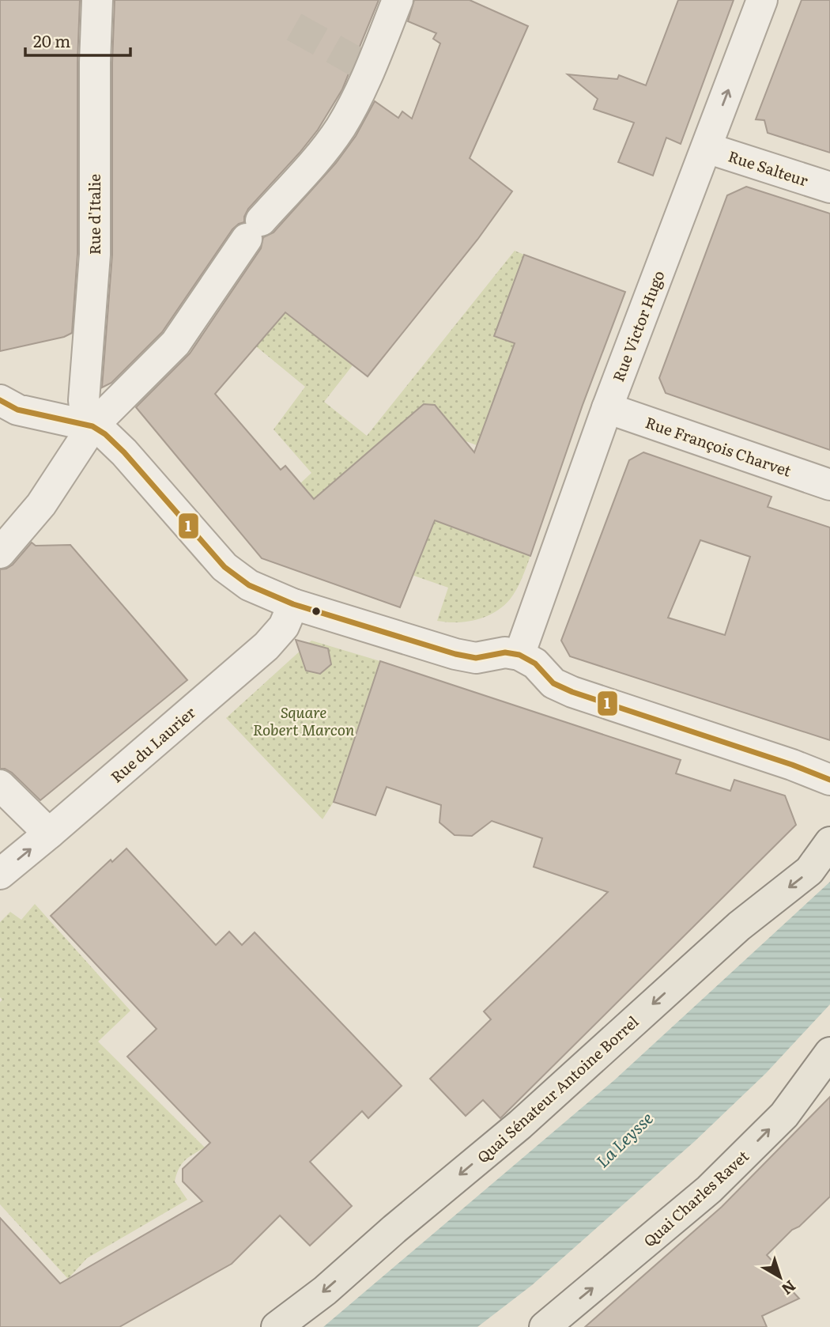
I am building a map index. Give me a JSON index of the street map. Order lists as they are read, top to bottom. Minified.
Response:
{"streets":{"main road":["Quai Sénateur Antoine Borrel","Quai Charles Ravet"],"street":["Rue Salteur","Rue d'Italie","Rue Victor Hugo","Rue François Charvet","Rue du Laurier"]},"crossings":[["Rue Salteur","Rue Victor Hugo"],["Rue Victor Hugo","Rue François Charvet"]],"one_way":["Quai Sénateur Antoine Borrel","Quai Charles Ravet"],"water":["La Leysse"],"parks":["Square Robert Marcon"],"lines":["transit line 1"],"scale_bar":"20 m","north":"bottom right"}
